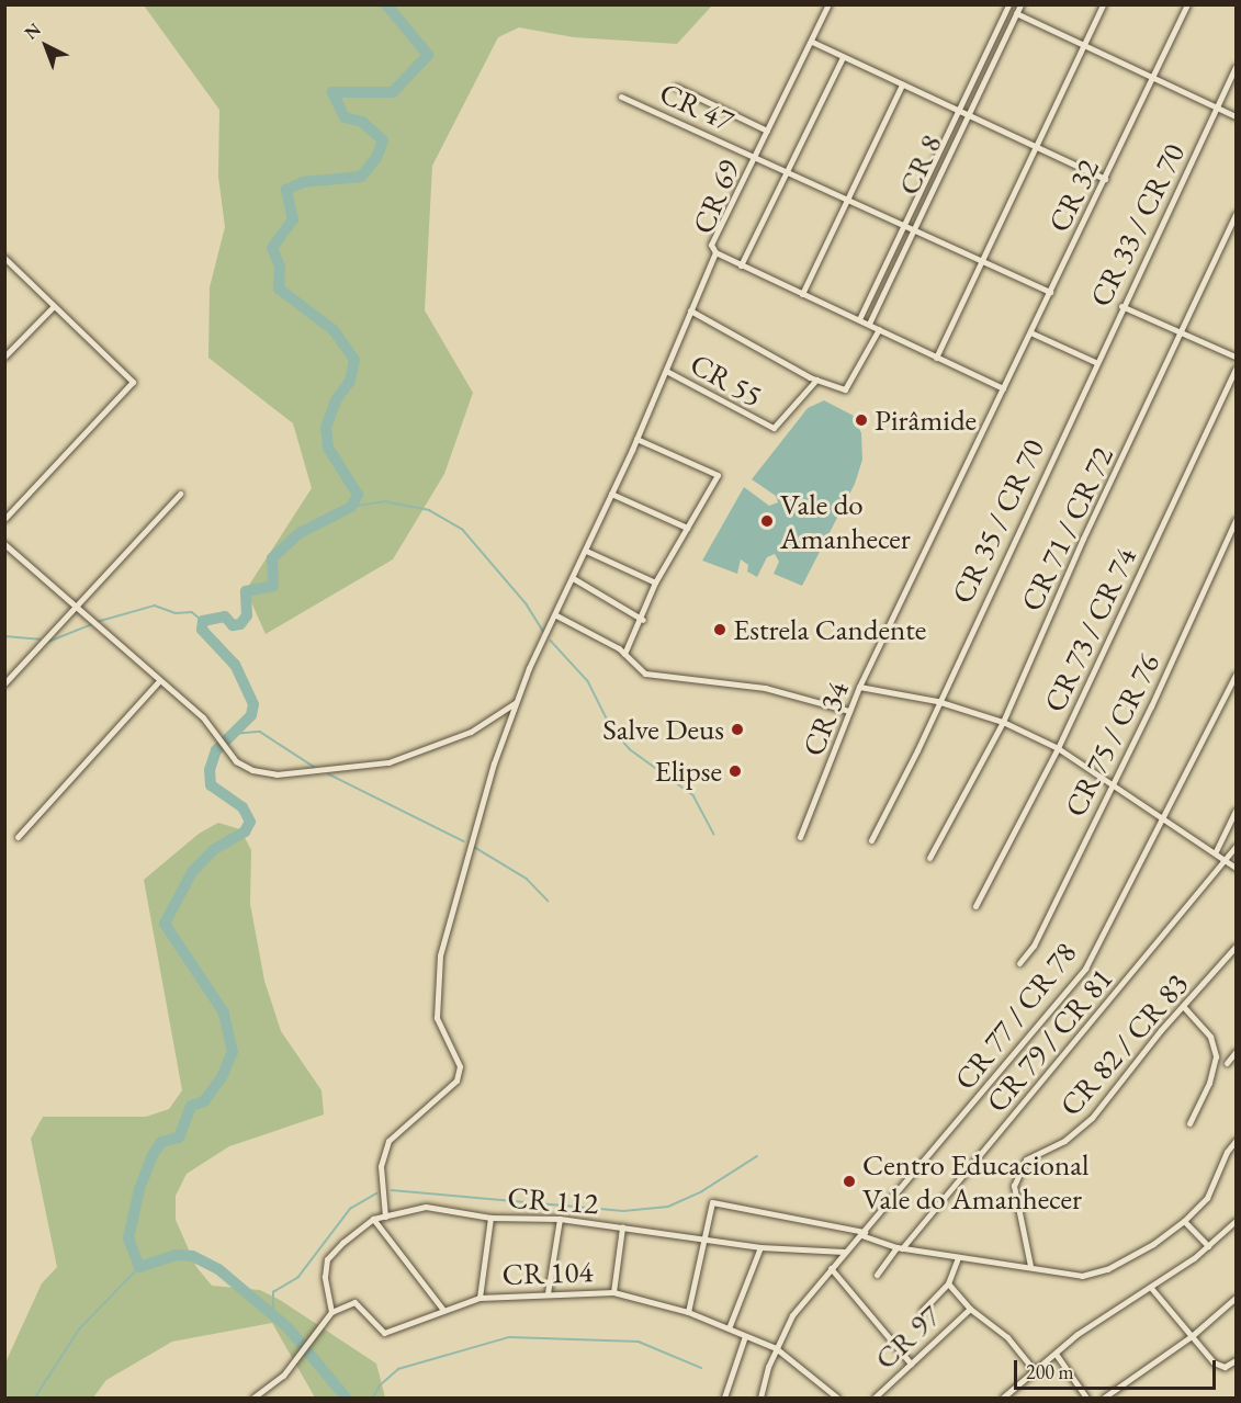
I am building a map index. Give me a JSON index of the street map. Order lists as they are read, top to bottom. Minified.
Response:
{"streets":{"street":["CR 47","CR 8","CR 32","CR 69","CR 33 / CR 70","CR 55","CR 35 / CR 70","CR 71 / CR 72","CR 73 / CR 74","CR 34","CR 75 / CR 76","CR 77 / CR 78","CR 79 / CR 81","CR 82 / CR 83","CR 112","CR 104","CR 97"]},"crossings":[["CR 47","CR 8"],["CR 47","CR 32"],["CR 47","CR 69"],["CR 32","CR 34"],["CR 33 / CR 70","CR 35 / CR 70"],["CR 77 / CR 78","CR 112"],["CR 77 / CR 78","CR 104"],["CR 112","CR 104"]],"places":["Pirâmide","Vale do Amanhecer","Estrela Candente","Salve Deus","Elipse","Centro Educacional Vale do Amanhecer"],"scale_bar":"200 m","north":"top left"}
